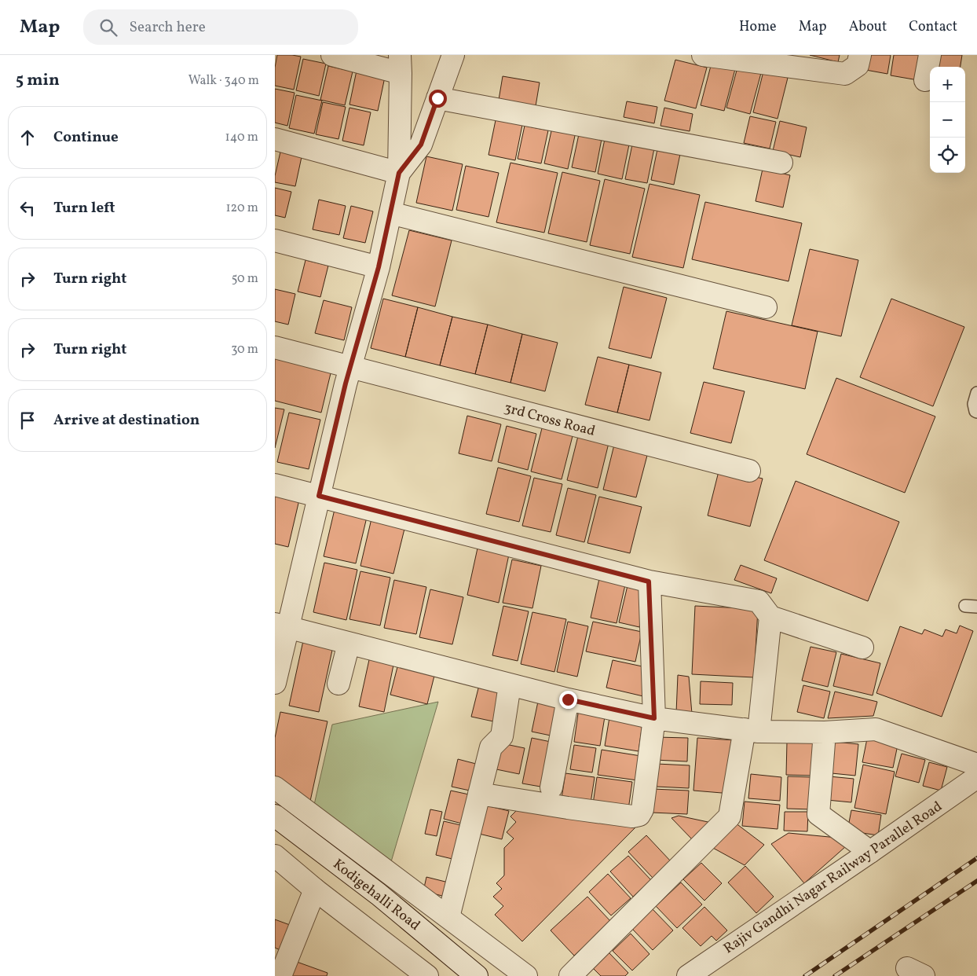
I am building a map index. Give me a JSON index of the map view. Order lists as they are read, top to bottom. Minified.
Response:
{"streets":{"street":["3rd Cross Road","Rajiv Gandhi Nagar Railway Parallel Road","Kodigehalli Road"]},"page":{"header":"Map","search":"Search here","nav":["Home","Map","About","Contact"],"heading":["5 min","Walk · 340 m"],"map_buttons":["+","−"],"list":[["Continue","140 m"],["Turn left","120 m"],["Turn right","50 m"],["Turn right","30 m"],"Arrive at destination"]}}
